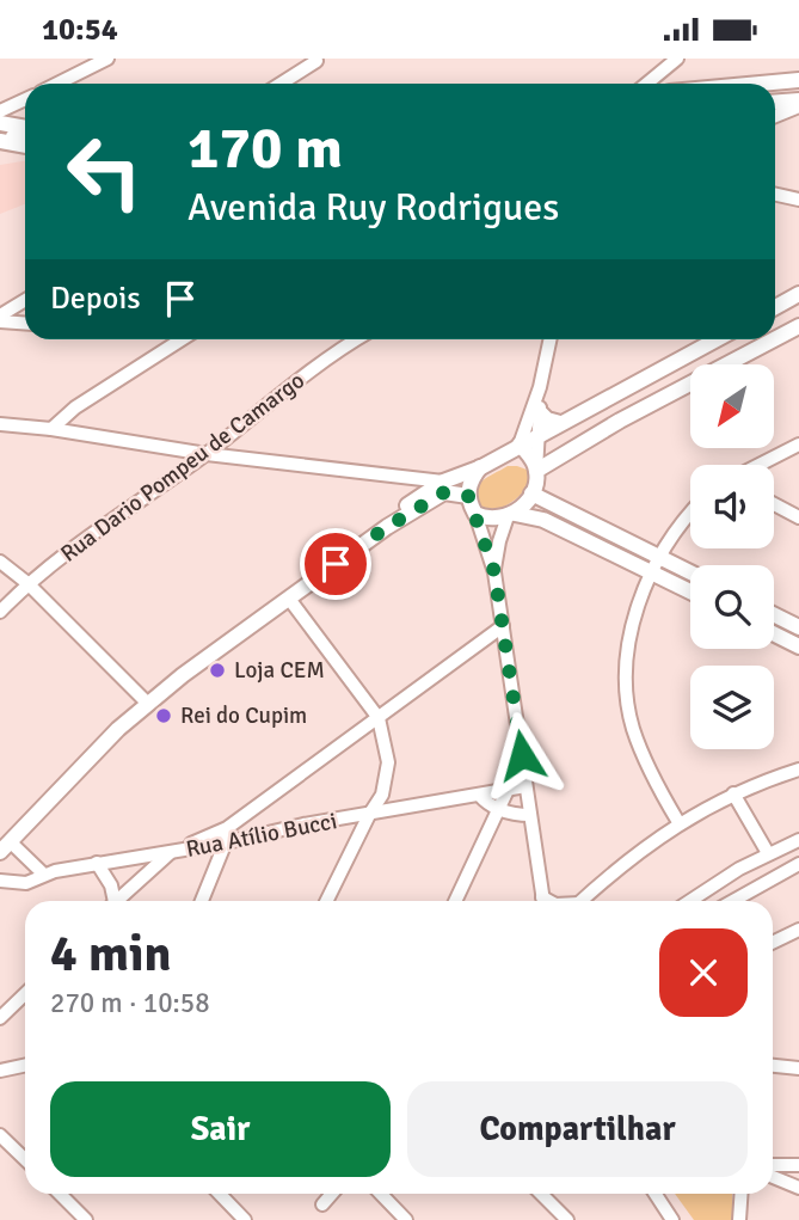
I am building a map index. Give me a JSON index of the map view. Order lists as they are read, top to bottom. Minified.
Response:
{"streets":{"street":["Rua Dario Pompeu de Camargo","Rua Atílio Bucci"]},"places":["Loja CEM","Rei do Cupim"],"north":"bottom left","page":{"status":"10:54","turn":["170 m","Avenida Ruy Rodrigues"],"then":"Depois","heading":["4 min","270 m · 10:58"],"buttons":["Sair","Compartilhar"]}}
